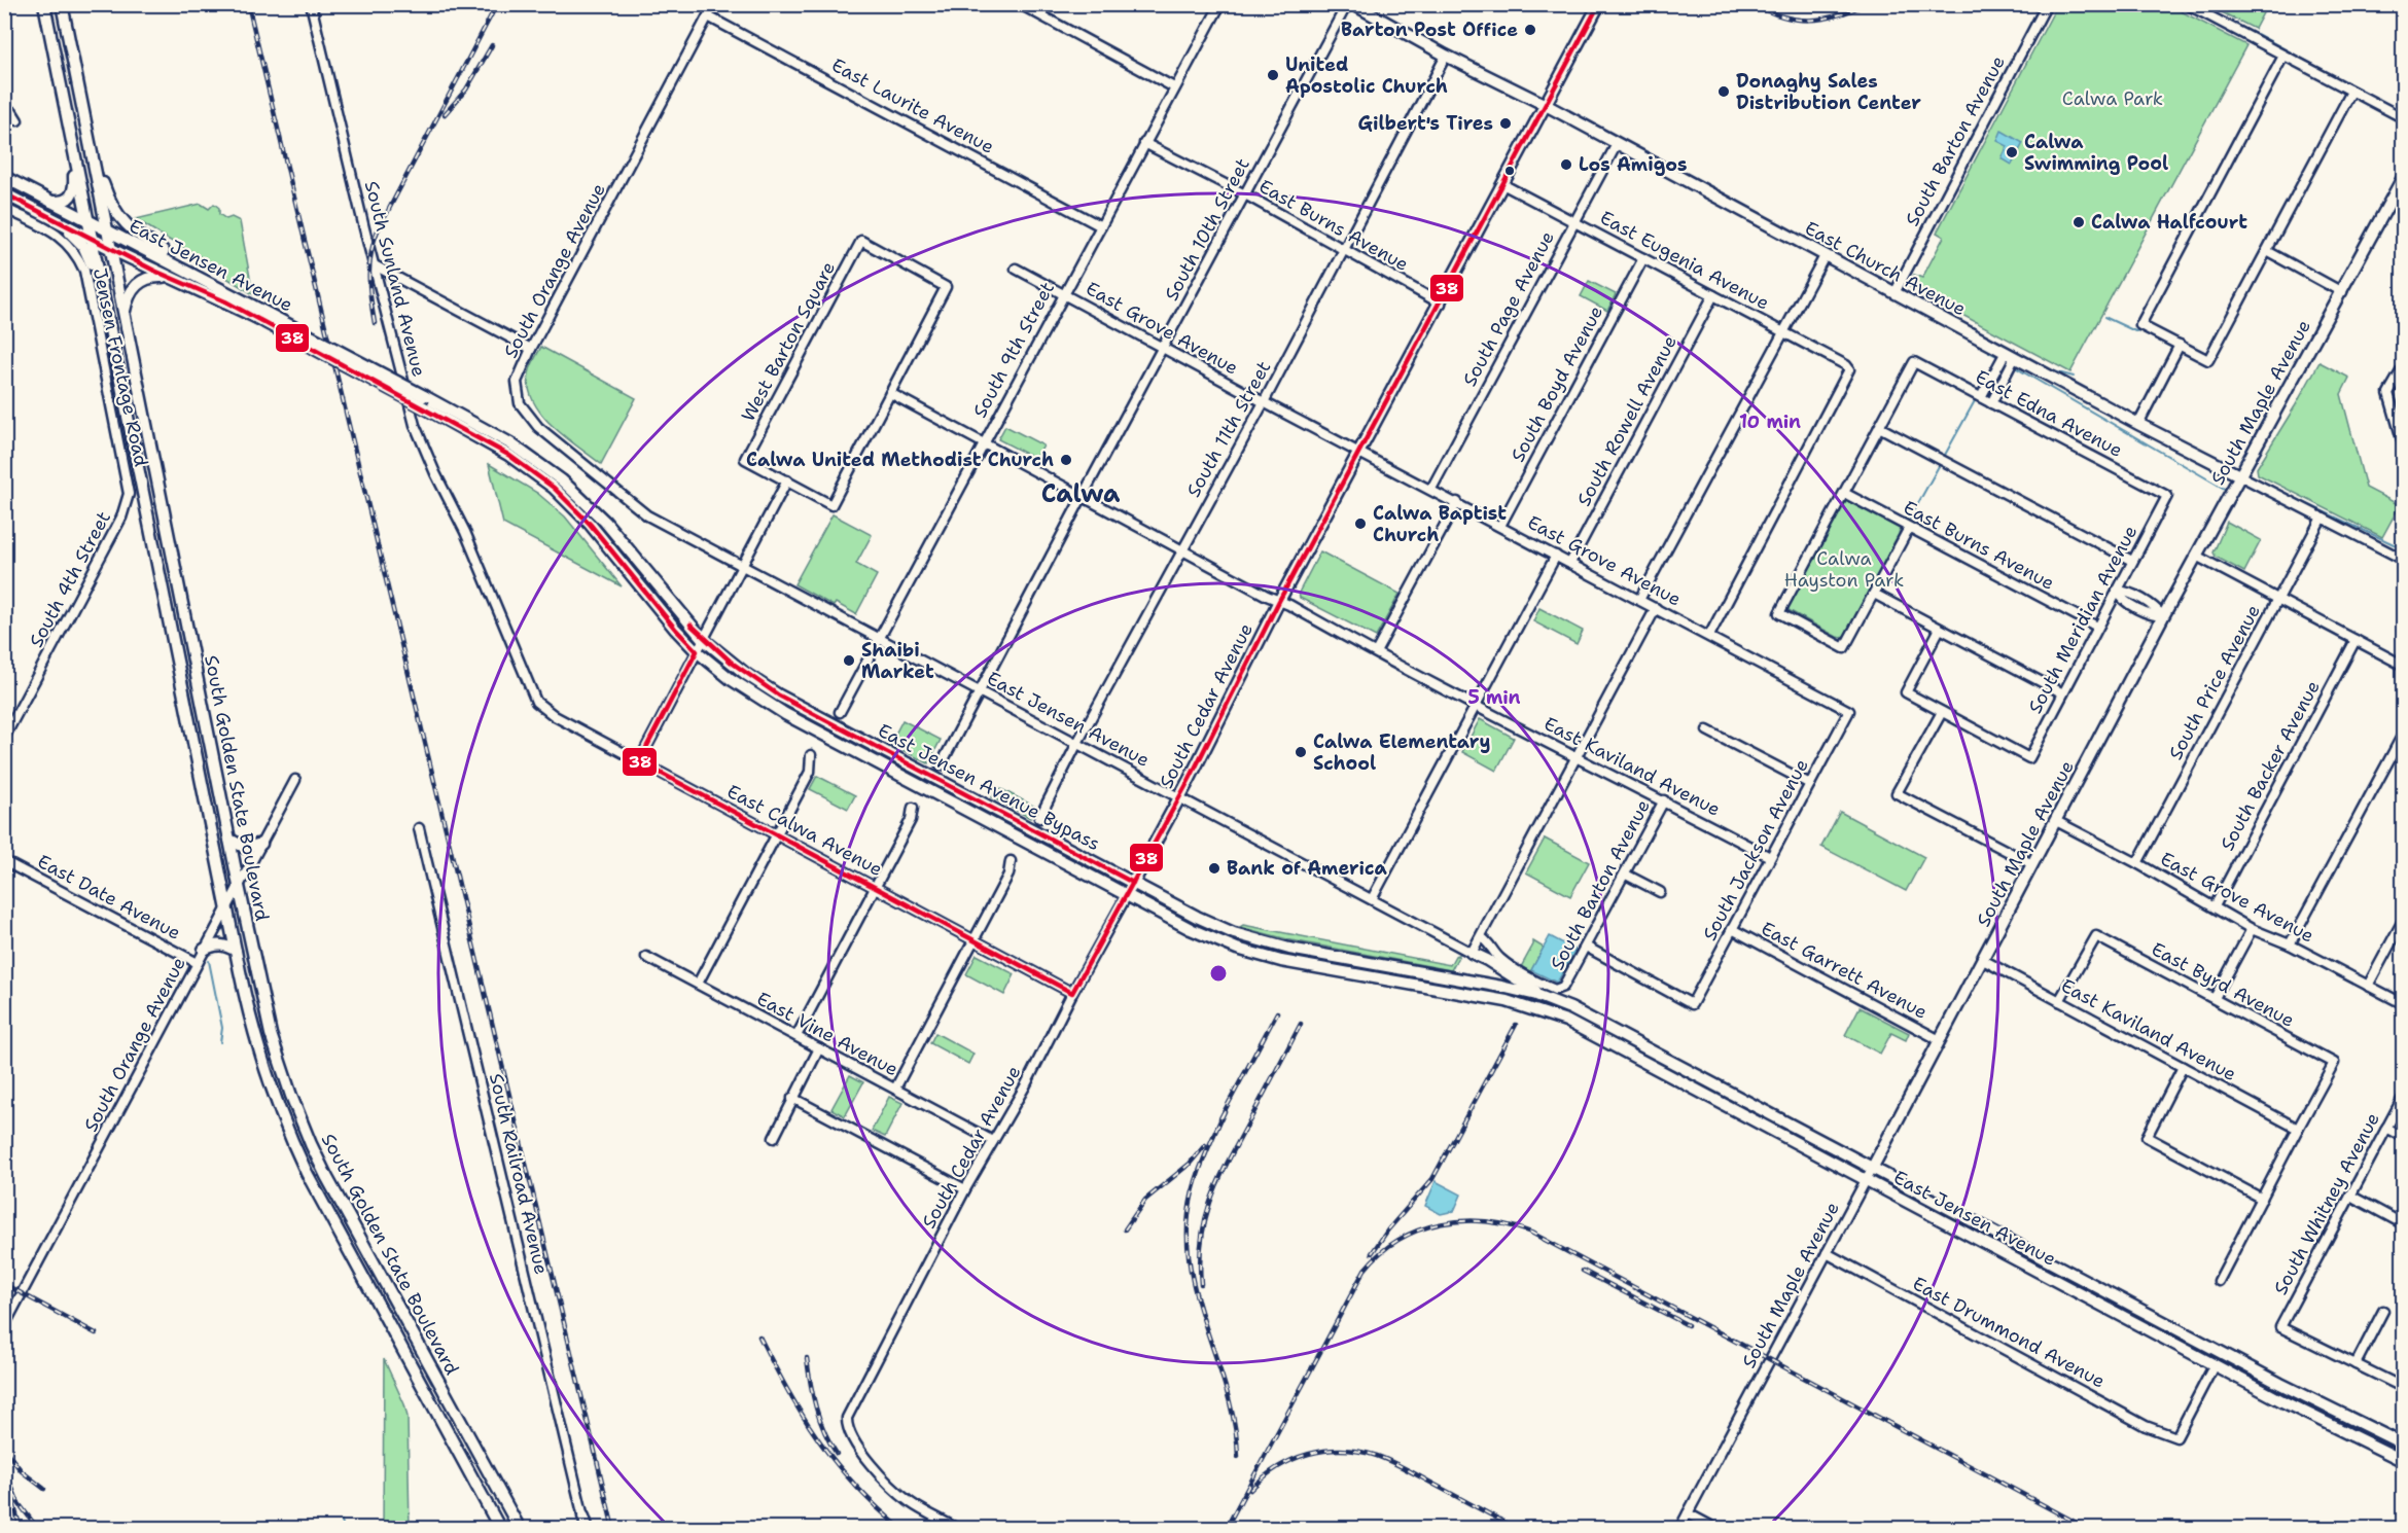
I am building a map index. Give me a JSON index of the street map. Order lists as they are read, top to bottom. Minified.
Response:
{"streets":{"main road":["East Jensen Avenue","East Church Avenue","South Maple Avenue","South Cedar Avenue","East Jensen Avenue Bypass","South Golden State Boulevard"],"street":["East Laurite Avenue","South Barton Avenue","East Burns Avenue","South 10th Street","East Eugenia Avenue","South Orange Avenue","South Sunland Avenue","South Page Avenue","East Grove Avenue","West Barton Square","South 9th Street","Jensen Frontage Road","South Boyd Avenue","East Edna Avenue","South Rowell Avenue","South 11th Street","South 4th Street","South Meridian Avenue","South Price Avenue","South Backer Avenue","East Kaviland Avenue","East Calwa Avenue","South Jackson Avenue","East Date Avenue","East Garrett Avenue","East Byrd Avenue","East Vine Avenue","South Railroad Avenue","South Whitney Avenue","East Drummond Avenue"]},"crossings":[["East Laurite Avenue","South Orange Avenue"],["East Laurite Avenue","South 9th Street"],["South Barton Avenue","East Church Avenue"],["South Barton Avenue","East Kaviland Avenue"],["South Barton Avenue","South Jackson Avenue"],["East Burns Avenue","South 10th Street"],["East Burns Avenue","South 9th Street"],["East Burns Avenue","South 11th Street"],["East Burns Avenue","South Meridian Avenue"],["East Burns Avenue","South Cedar Avenue"],["South 10th Street","East Jensen Avenue"],["South 10th Street","East Grove Avenue"],["South 10th Street","East Kaviland Avenue"],["East Eugenia Avenue","South Page Avenue"],["East Eugenia Avenue","East Grove Avenue"],["East Eugenia Avenue","South Boyd Avenue"],["East Eugenia Avenue","South Rowell Avenue"],["East Eugenia Avenue","South Cedar Avenue"],["East Jensen Avenue","South Orange Avenue"],["East Jensen Avenue","South 9th Street"],["East Jensen Avenue","South Maple Avenue"],["East Jensen Avenue","South 11th Street"],["East Jensen Avenue","South Cedar Avenue"],["East Jensen Avenue","East Jensen Avenue Bypass"],["East Jensen Avenue","South Golden State Boulevard"],["East Jensen Avenue","East Drummond Avenue"],["East Church Avenue","South Page Avenue"],["East Church Avenue","South Maple Avenue"],["East Church Avenue","South 11th Street"],["East Church Avenue","South Price Avenue"],["East Church Avenue","South Cedar Avenue"],["South Orange Avenue","South Golden State Boulevard"],["South Orange Avenue","East Date Avenue"],["South Sunland Avenue","East Calwa Avenue"],["South Page Avenue","East Grove Avenue"],["East Grove Avenue","South 9th Street"],["East Grove Avenue","South Boyd Avenue"],["East Grove Avenue","South Maple Avenue"],["East Grove Avenue","South Rowell Avenue"],["East Grove Avenue","South 11th Street"],["East Grove Avenue","South Price Avenue"],["East Grove Avenue","South Cedar Avenue"],["East Grove Avenue","South Backer Avenue"],["East Grove Avenue","South Jackson Avenue"],["West Barton Square","East Kaviland Avenue"],["South 9th Street","East Kaviland Avenue"],["Jensen Frontage Road","South 4th Street"],["South Maple Avenue","East Kaviland Avenue"],["South Maple Avenue","East Garrett Avenue"],["South Maple Avenue","East Drummond Avenue"],["East Edna Avenue","South Meridian Avenue"],["South 11th Street","East Kaviland Avenue"],["South Cedar Avenue","East Kaviland Avenue"],["South Cedar Avenue","East Jensen Avenue Bypass"],["South Cedar Avenue","East Calwa Avenue"],["South Cedar Avenue","East Vine Avenue"],["East Kaviland Avenue","South Jackson Avenue"],["East Kaviland Avenue","East Byrd Avenue"],["South Jackson Avenue","East Garrett Avenue"]],"districts":["Calwa"],"parks":["Calwa Park","Calwa Hayston Park"],"places":["Barton Post Office","United Apostolic Church","Donaghy Sales Distribution Center","Gilbert's Tires","Calwa Swimming Pool","Los Amigos","Calwa Halfcourt","Calwa United Methodist Church","Calwa Baptist Church","Shaibi Market","Calwa Elementary School","Bank of America"],"lines":["transit line 38"],"rings":["10 min","5 min"]}
